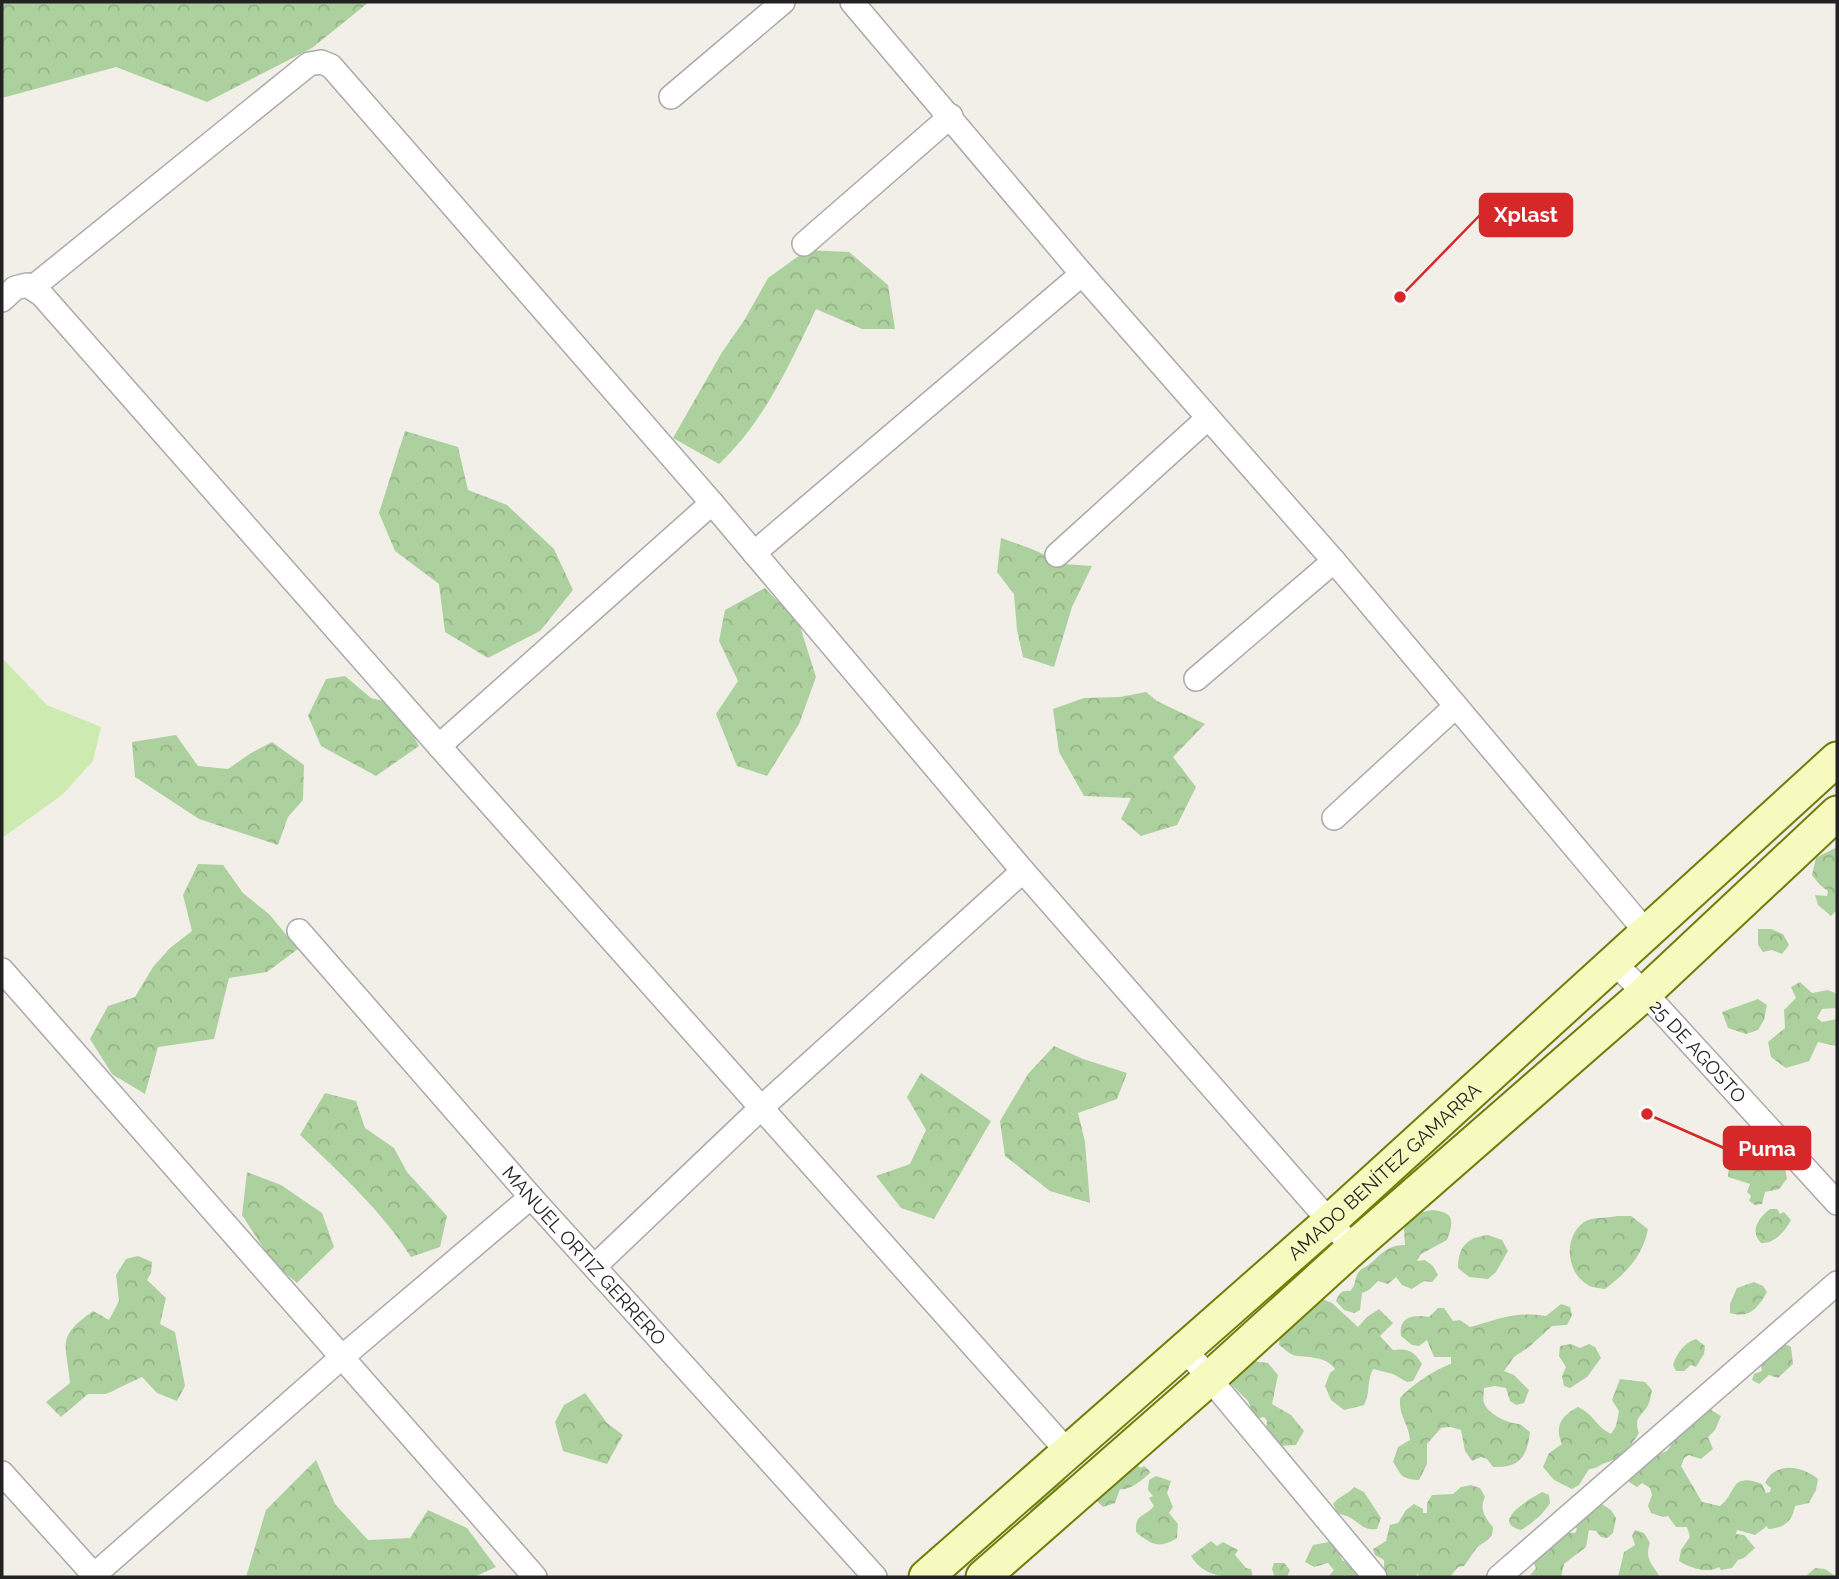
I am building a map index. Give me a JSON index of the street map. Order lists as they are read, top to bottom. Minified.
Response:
{"streets":{"main road":["AMADO BENÍTEZ GAMARRA"],"street":["25 DE AGOSTO","MANUEL ORTIZ GERRERO"]},"crossings":[["25 DE AGOSTO","AMADO BENÍTEZ GAMARRA"]],"places":["Xplast","Puma"]}
